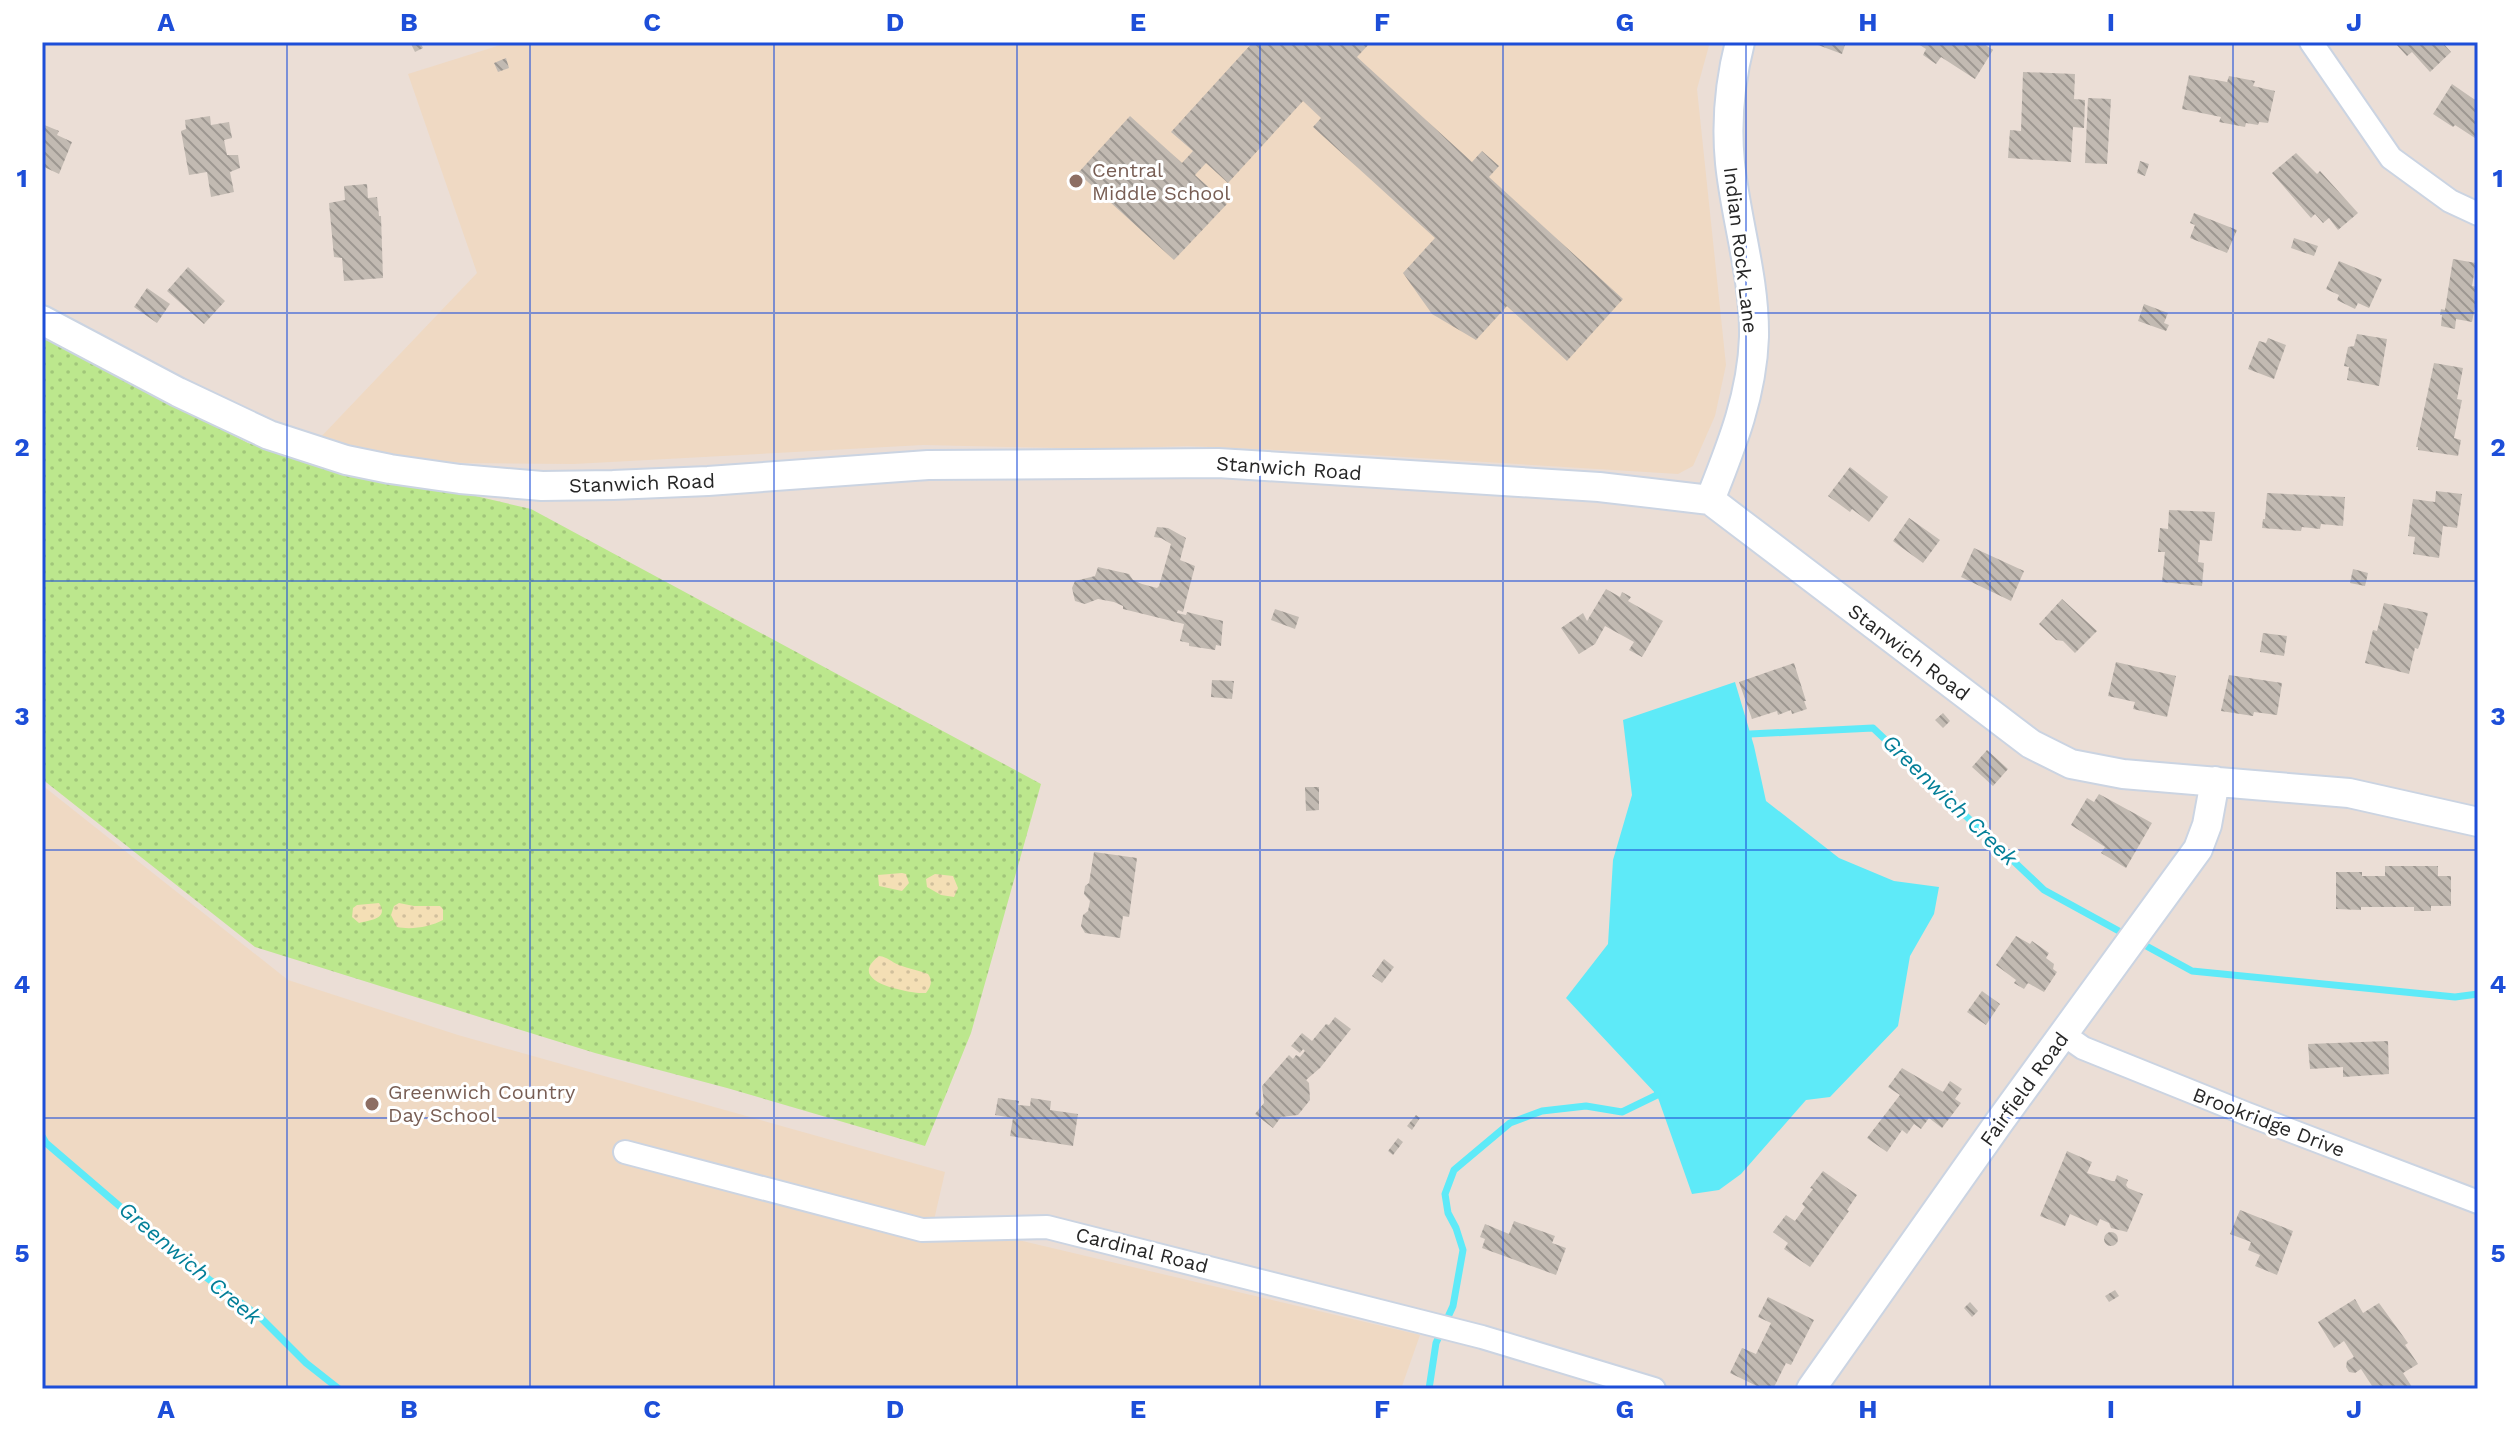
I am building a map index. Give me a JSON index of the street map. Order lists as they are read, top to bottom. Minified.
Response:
{"streets":{"street":["Indian Rock Lane","Stanwich Road","Fairfield Road","Brookridge Drive","Cardinal Road"]},"crossings":[["Indian Rock Lane","Stanwich Road"],["Stanwich Road","Fairfield Road"],["Fairfield Road","Brookridge Drive"]],"water":["Greenwich Creek"],"places":["Central Middle School","Greenwich Country Day School"],"grid":{"columns":["A","B","C","D","E","F","G","H","I","J"],"rows":["1","2","3","4","5"]}}
